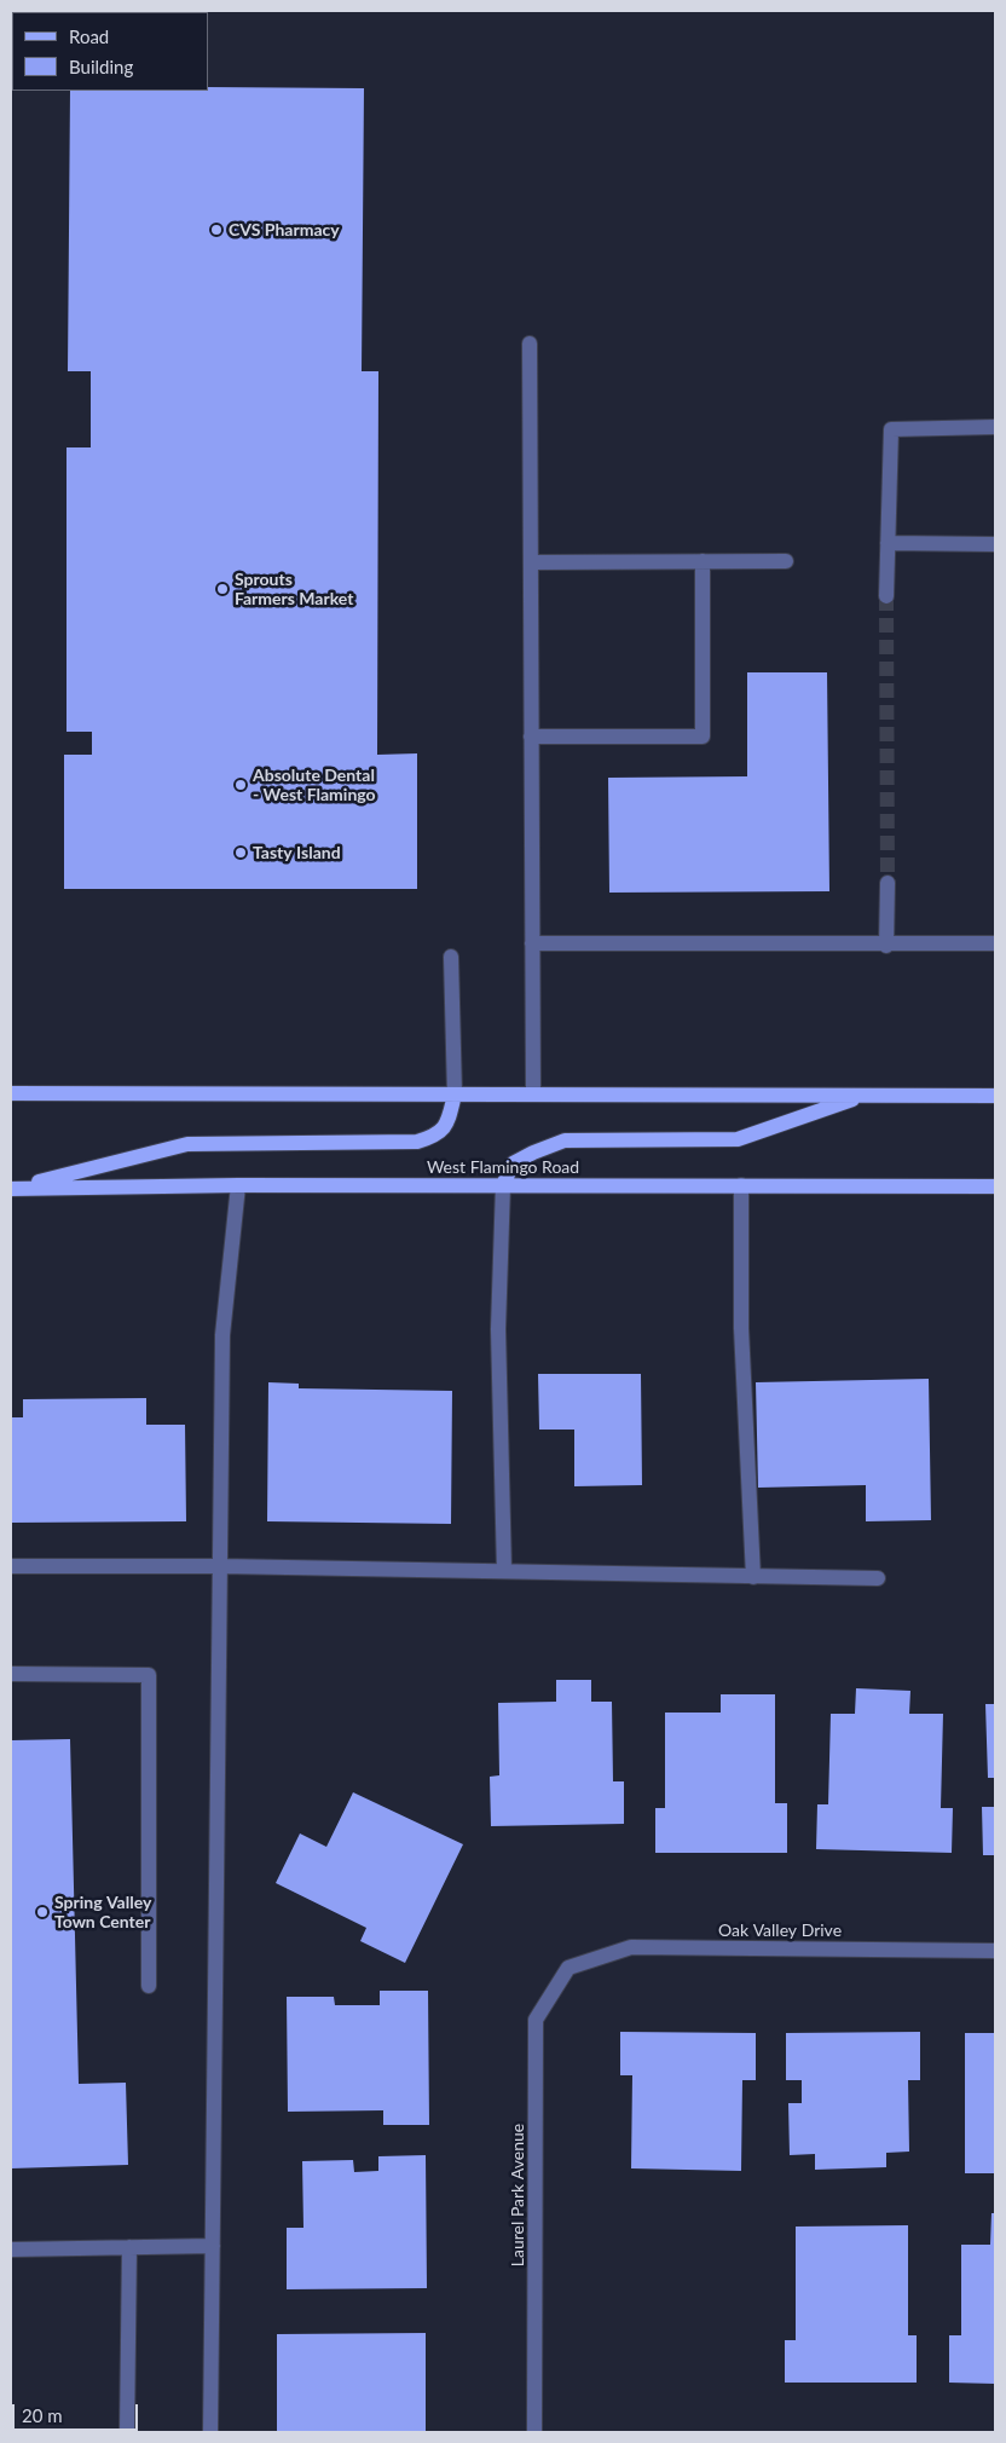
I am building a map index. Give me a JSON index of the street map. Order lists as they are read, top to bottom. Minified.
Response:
{"streets":{"main road":["West Flamingo Road"],"street":["Oak Valley Drive","Laurel Park Avenue"]},"crossings":[["Oak Valley Drive","Laurel Park Avenue"]],"places":["CVS Pharmacy","Sprouts Farmers Market","Absolute Dental - West Flamingo","Tasty Island","Spring Valley Town Center"],"legend":["Road","Building"],"scale_bar":"20 m"}
